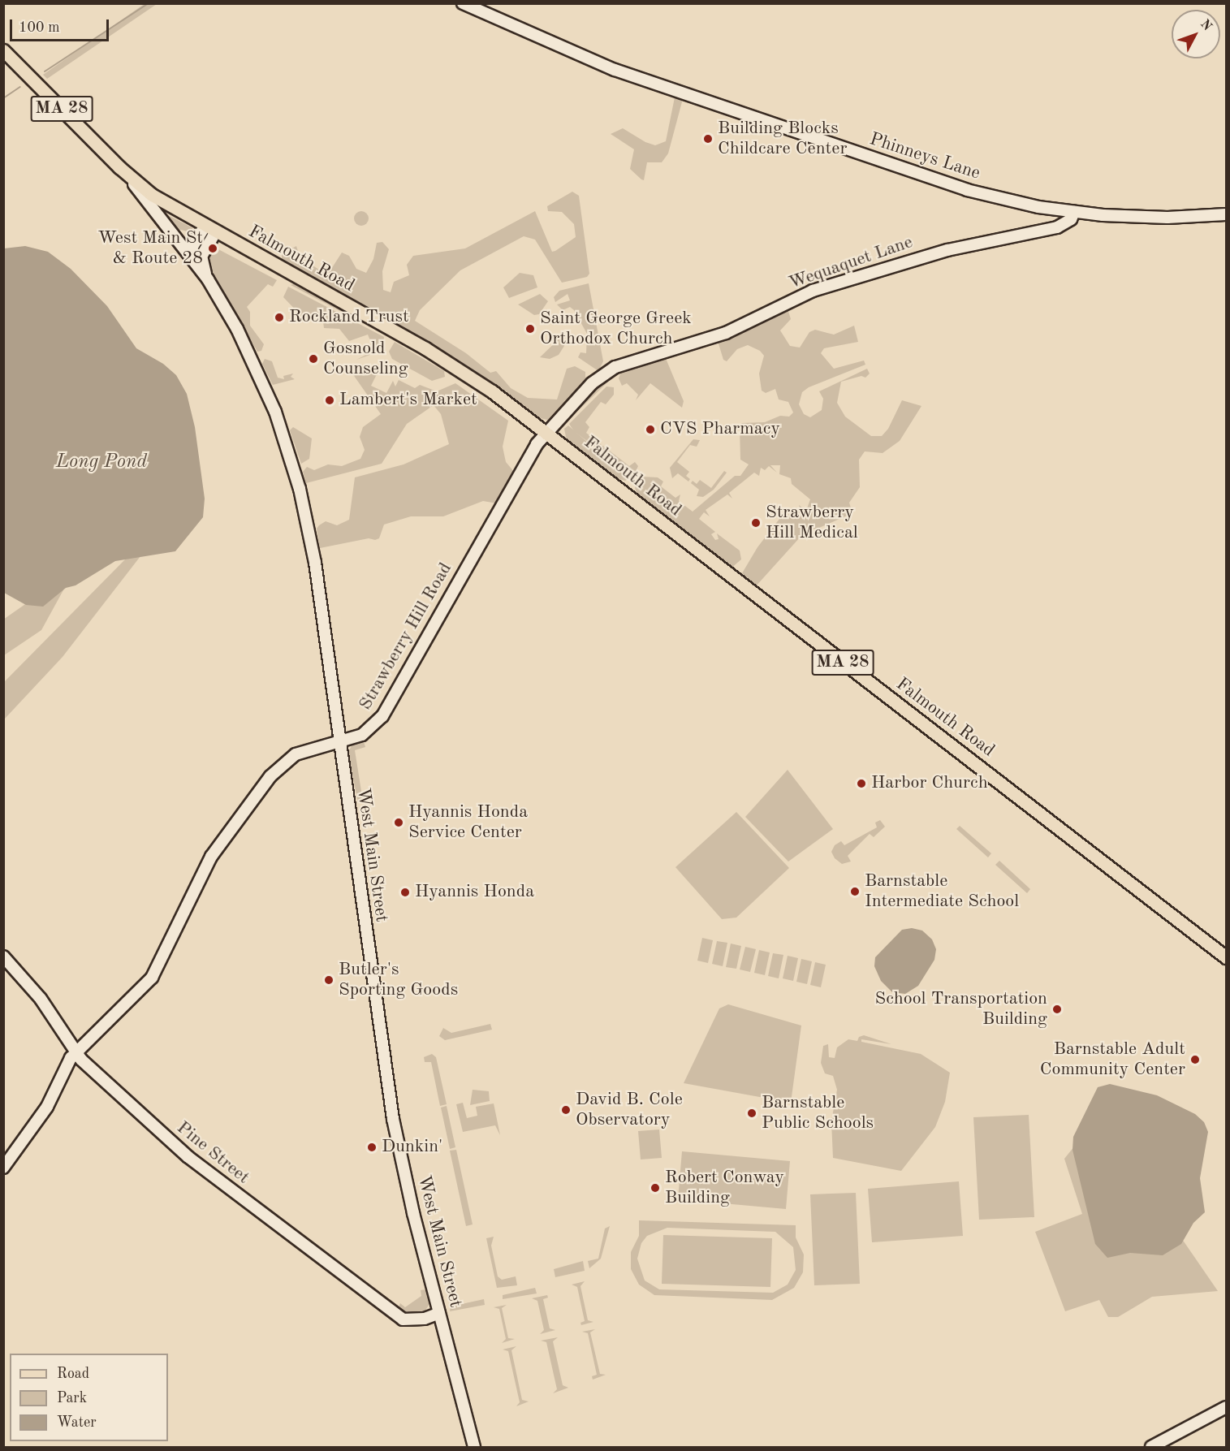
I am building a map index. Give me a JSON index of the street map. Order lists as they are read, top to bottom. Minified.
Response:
{"streets":{"main road":["MA 28","Phinneys Lane","Falmouth Road","Wequaquet Lane","Strawberry Hill Road","West Main Street","Pine Street"]},"crossings":[["Phinneys Lane","Wequaquet Lane"],["Falmouth Road","Strawberry Hill Road"],["Falmouth Road","West Main Street"],["Wequaquet Lane","Strawberry Hill Road"],["Strawberry Hill Road","West Main Street"],["Strawberry Hill Road","Pine Street"],["West Main Street","Pine Street"]],"water":["Long Pond"],"places":["Building Blocks Childcare Center","West Main St & Route 28","Rockland Trust","Saint George Greek Orthodox Church","Gosnold Counseling","Lambert's Market","CVS Pharmacy","Strawberry Hill Medical","Harbor Church","Hyannis Honda Service Center","Barnstable Intermediate School","Hyannis Honda","Butler's Sporting Goods","School Transportation Building","Barnstable Adult Community Center","David B. Cole Observatory","Barnstable Public Schools","Dunkin'","Robert Conway Building"],"legend":["Road","Park","Water"],"scale_bar":"100 m","north":"top right"}
